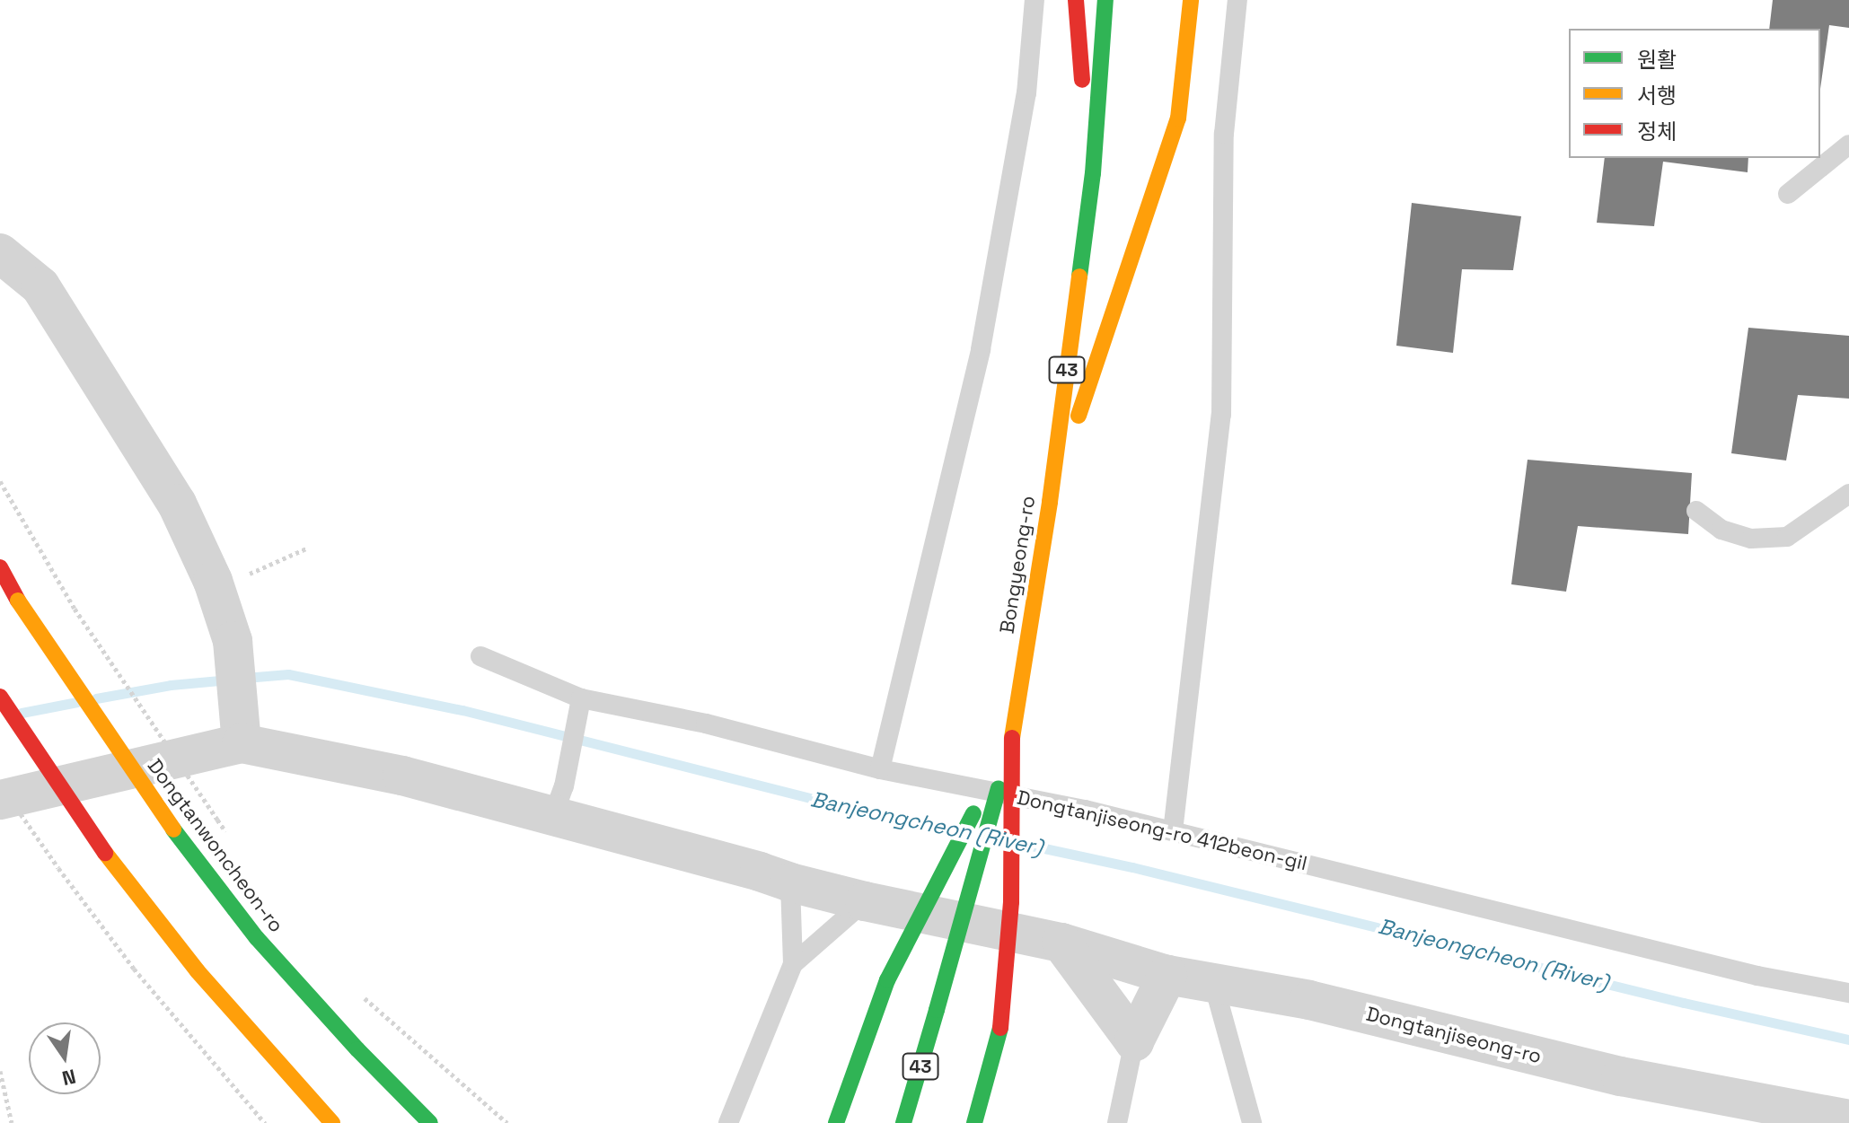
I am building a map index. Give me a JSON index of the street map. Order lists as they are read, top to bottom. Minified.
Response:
{"streets":{"main road":["43","Bongyeong-ro","Dongtanwoncheon-ro"],"street":["Dongtanjiseong-ro"],"lane":["Dongtanjiseong-ro 412beon-gil"]},"water":["Banjeongcheon (River)"],"legend":["원활","서행","정체"],"north":"bottom"}
